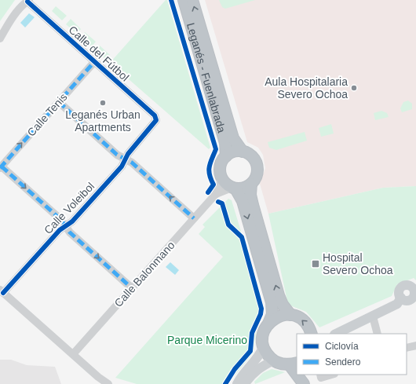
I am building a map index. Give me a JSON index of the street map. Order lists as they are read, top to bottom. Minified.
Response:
{"streets":{"highway":["Leganés - Fuenlabrada"],"street":["Calle del Fútbol","Calle Tenis","Calle Voleibol","Calle Balonmano"]},"crossings":[["Calle del Fútbol","Calle Tenis"],["Calle del Fútbol","Calle Voleibol"],["Leganés - Fuenlabrada","Calle Balonmano"]],"one_way":["Calle Tenis"],"parks":["Parque Micerino"],"places":{"other":["Aula Hospitalaria Severo Ochoa","Leganés Urban Apartments"],"transit":["Hospital Severo Ochoa"]},"legend":["Ciclovía","Sendero"]}
